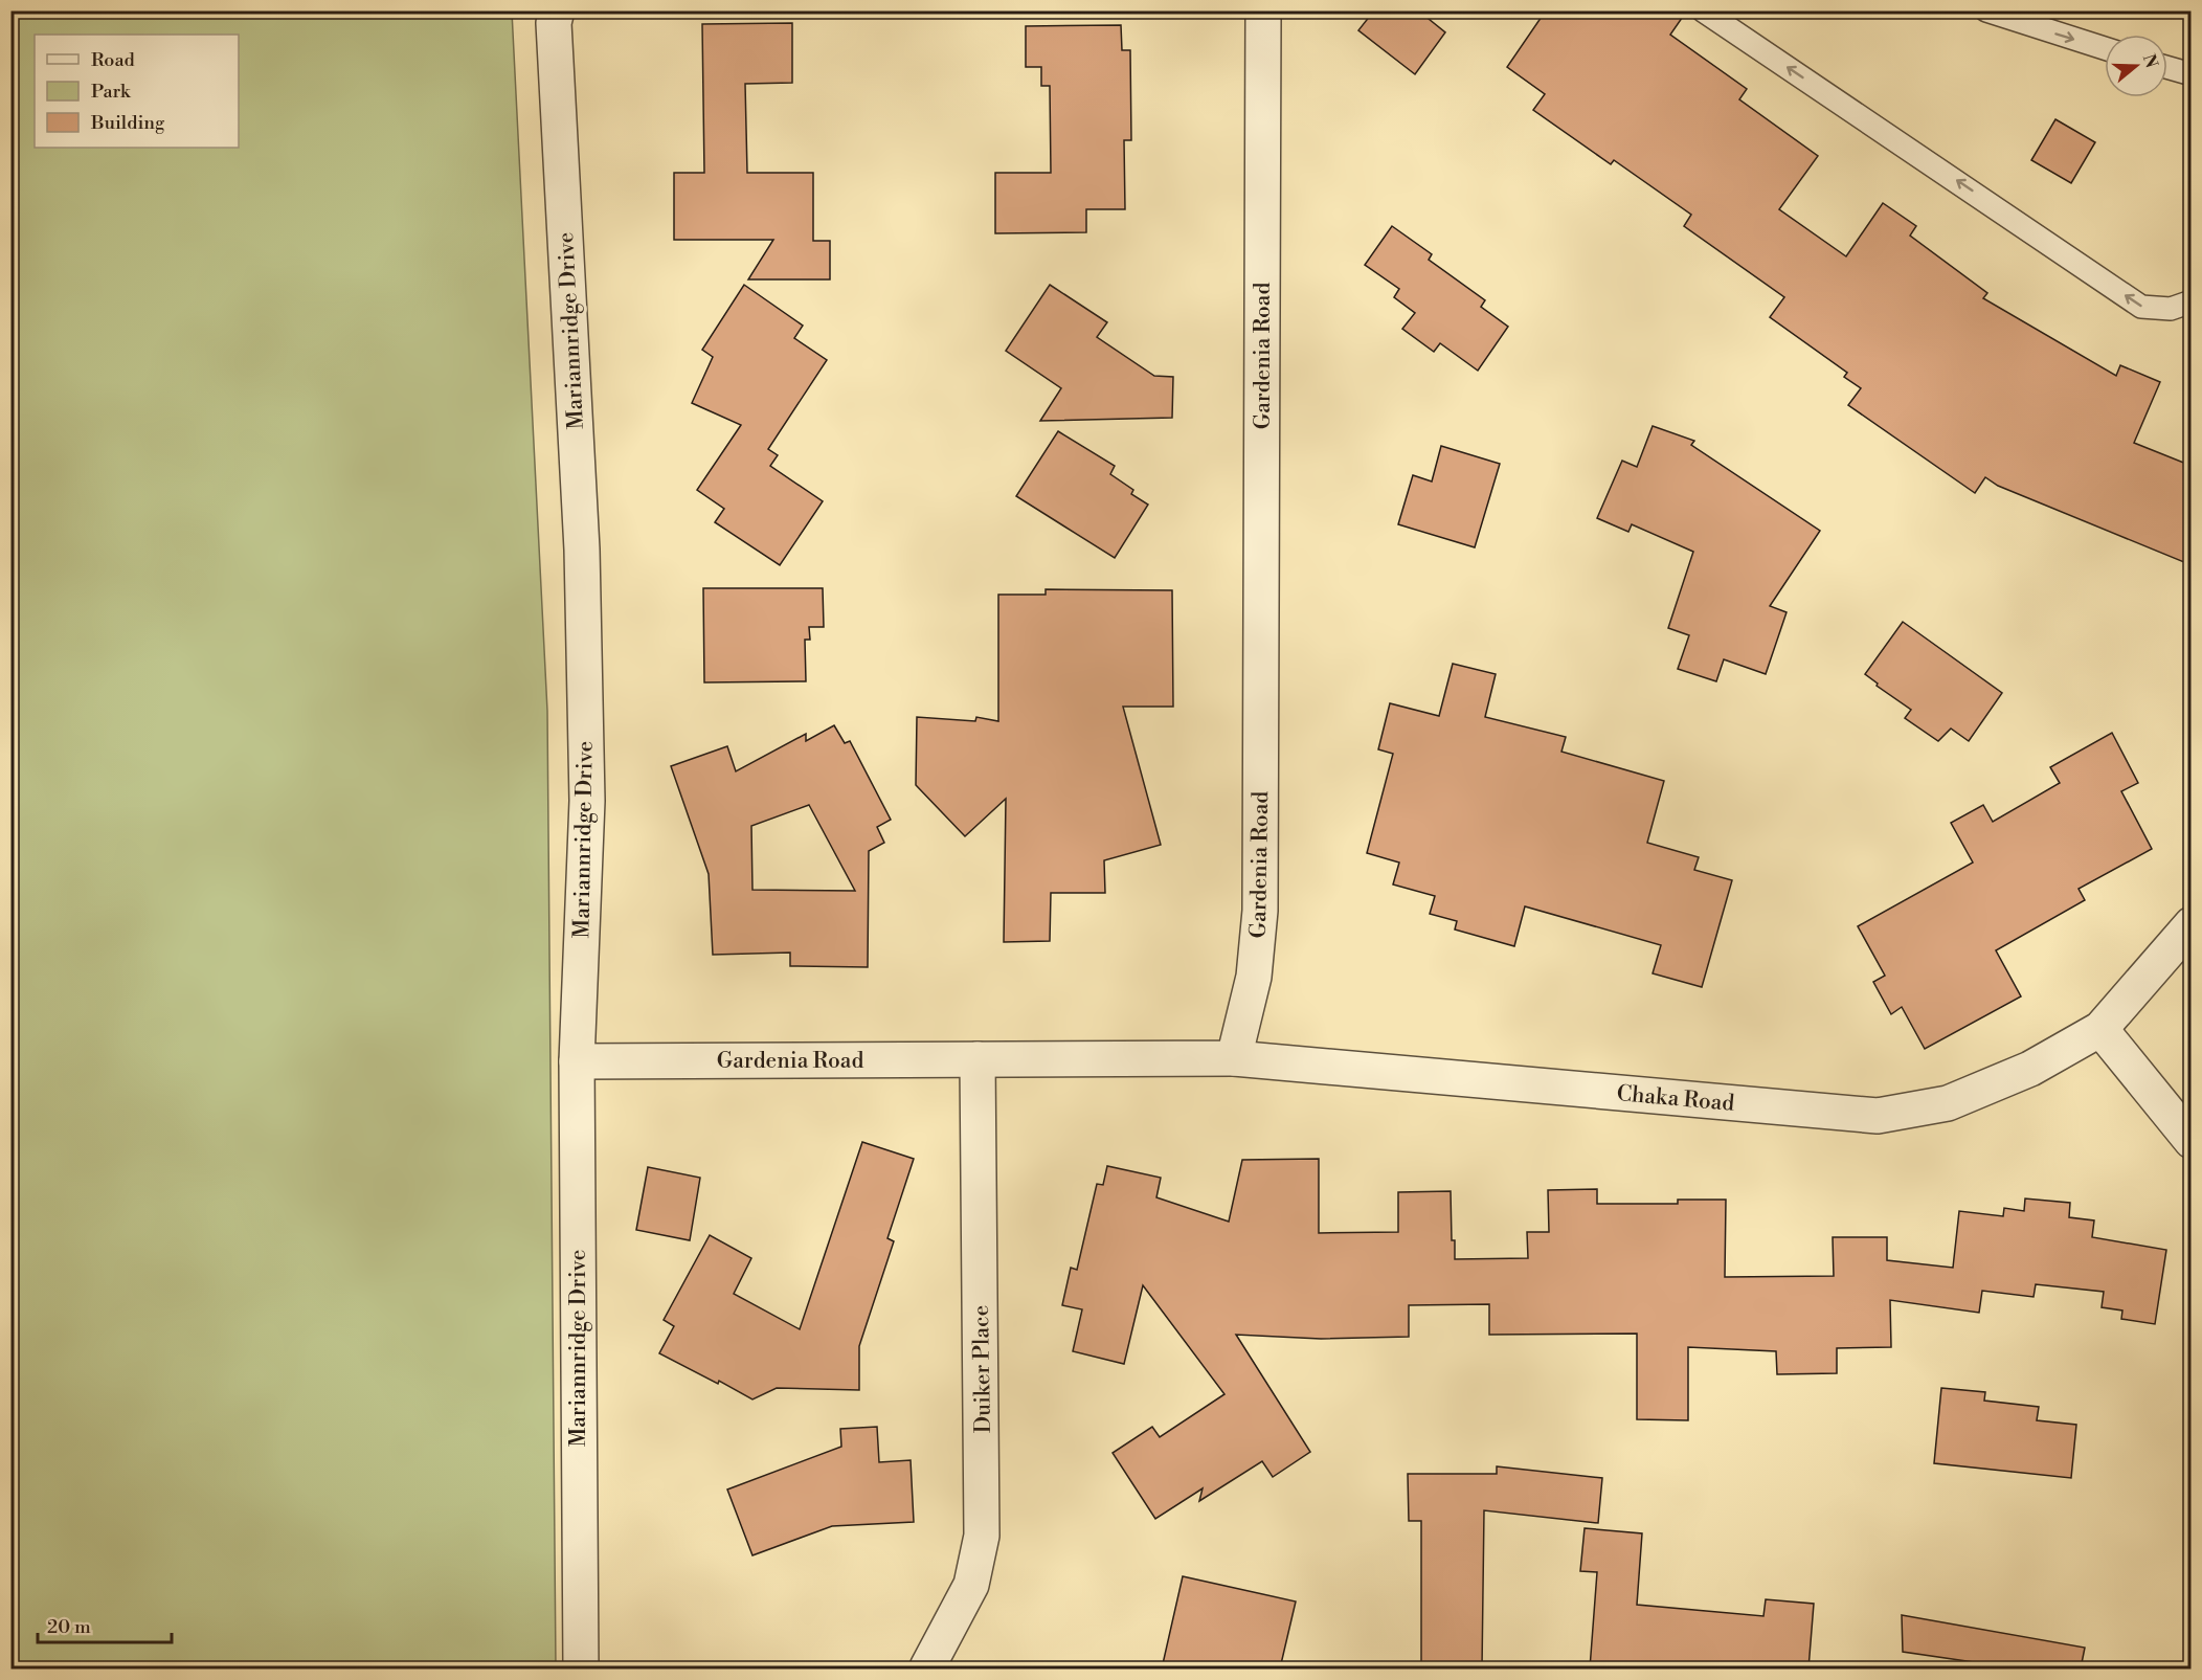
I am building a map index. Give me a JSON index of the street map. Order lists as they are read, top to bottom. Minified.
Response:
{"streets":{"street":["Mariannridge Drive","Gardenia Road","Chaka Road","Duiker Place"]},"crossings":[["Mariannridge Drive","Gardenia Road"],["Gardenia Road","Chaka Road"],["Gardenia Road","Duiker Place"]],"legend":["Road","Park","Building"],"scale_bar":"20 m","north":"right"}
